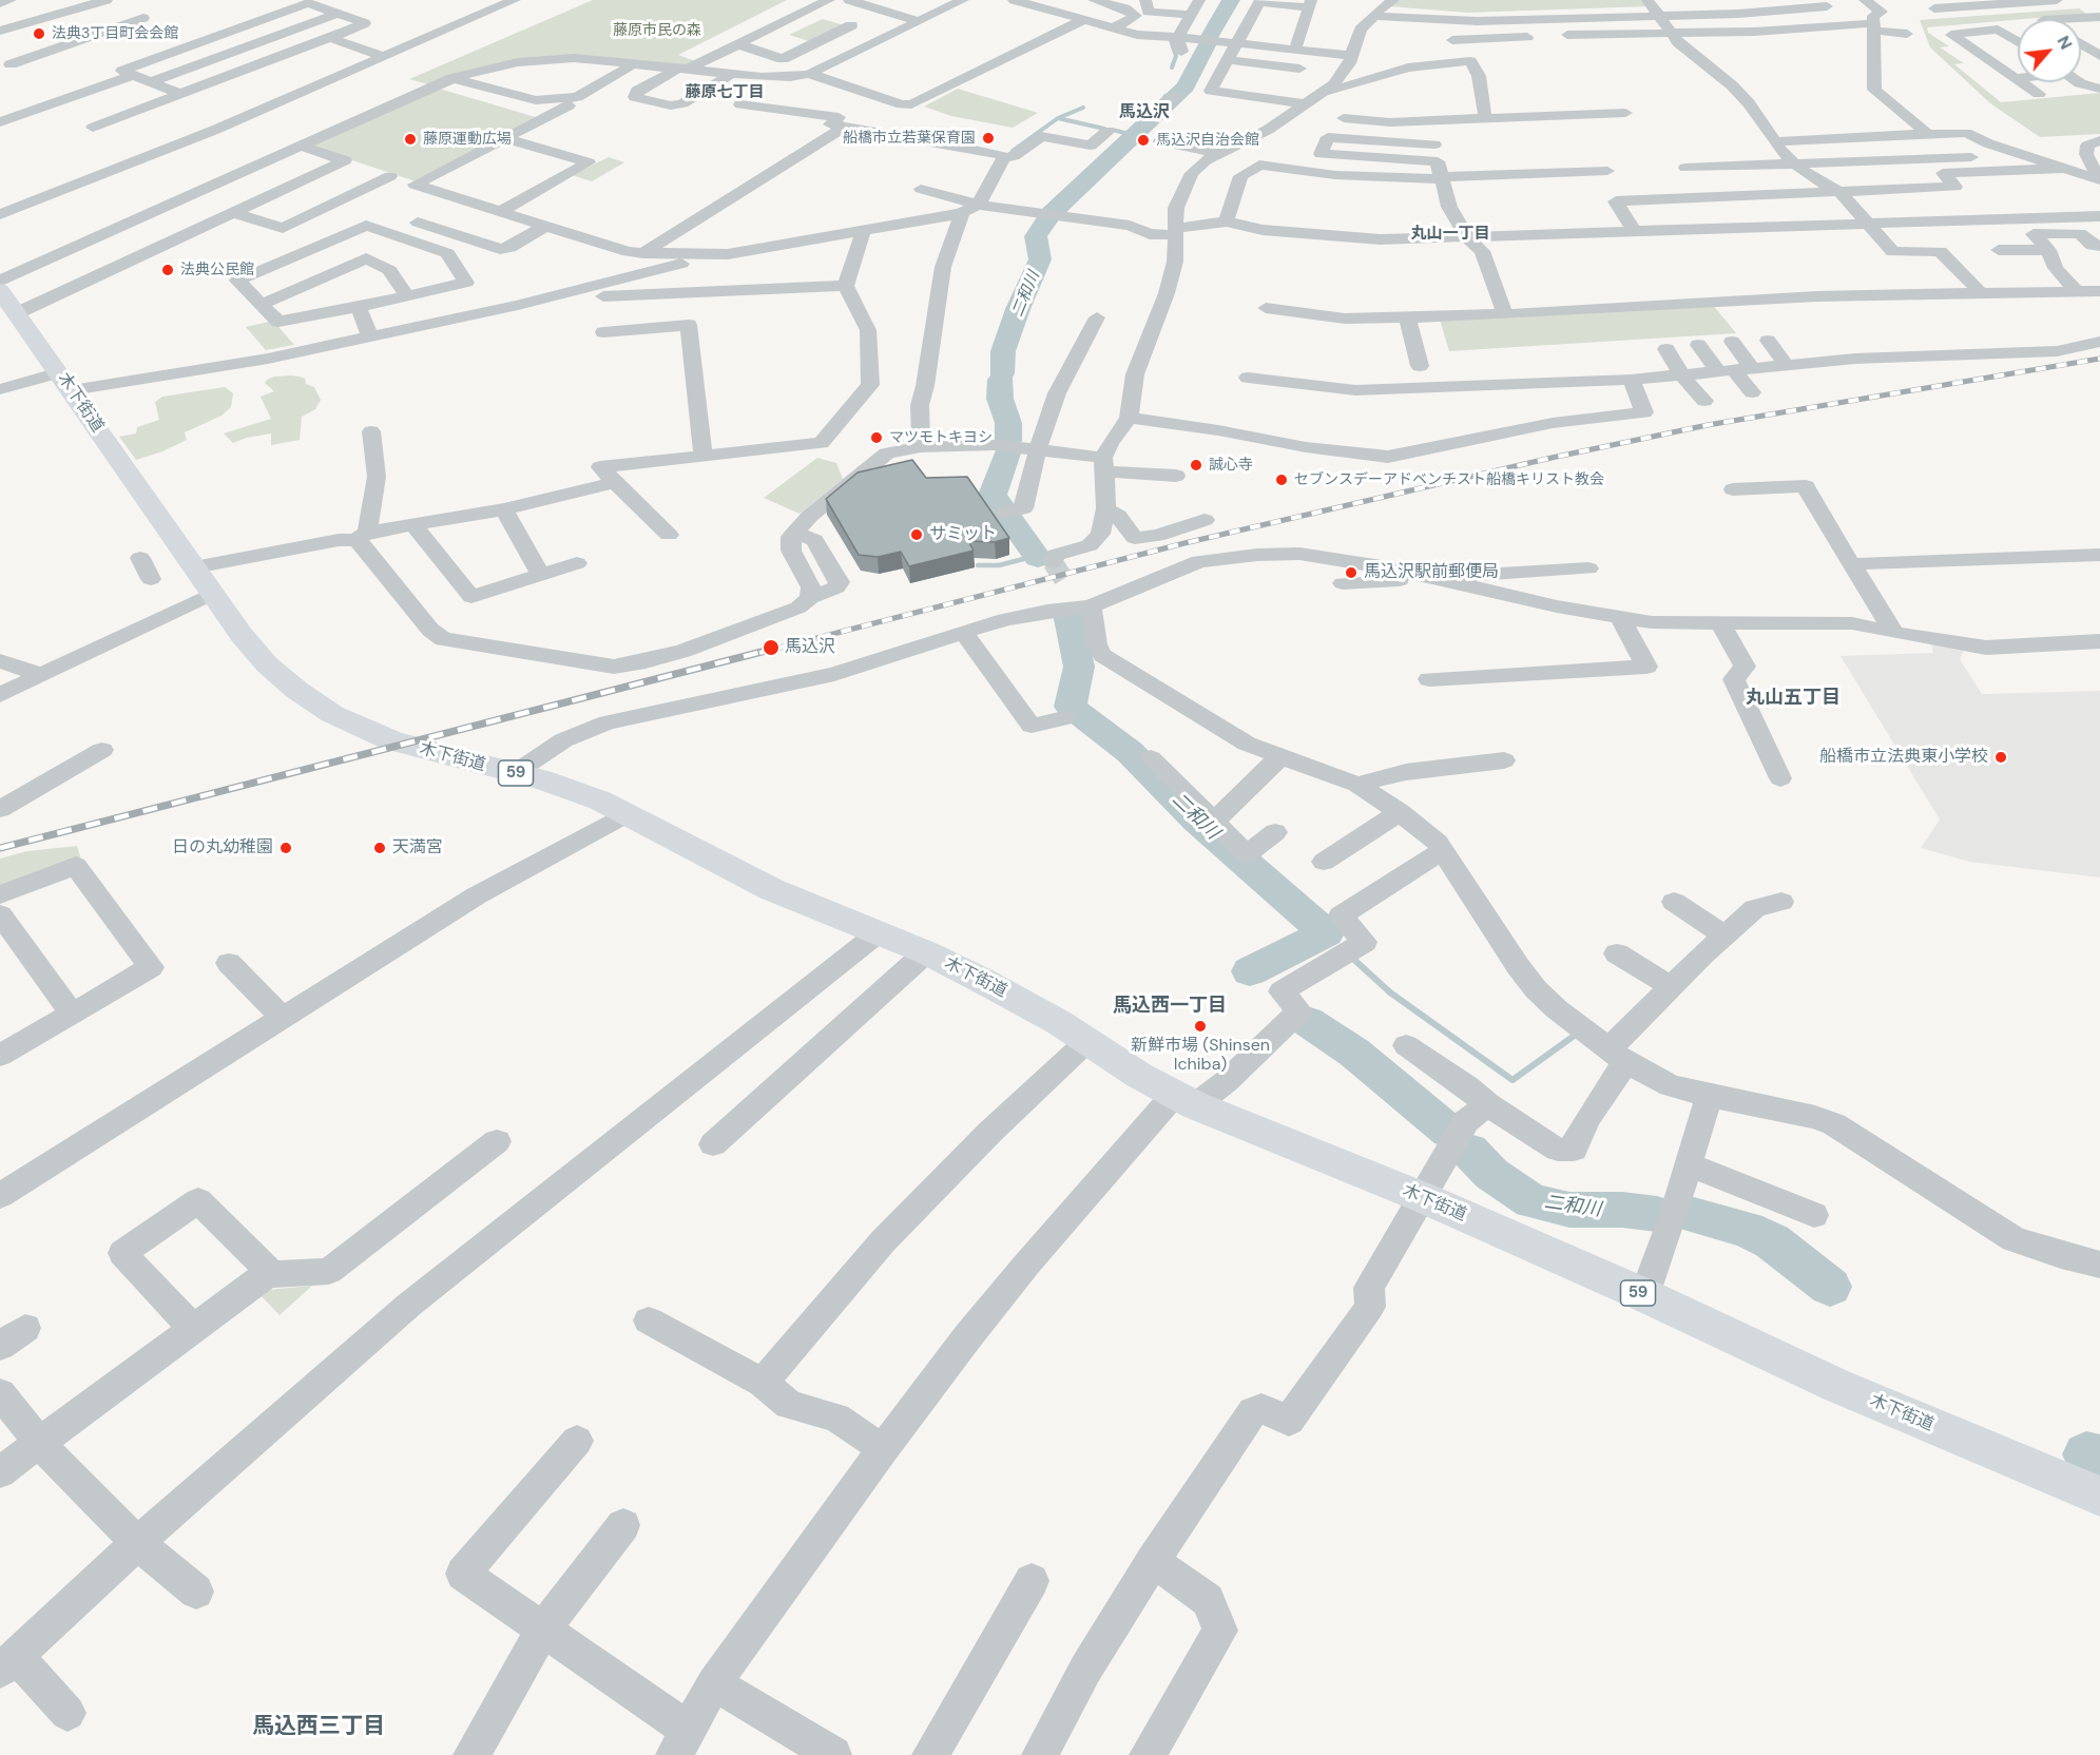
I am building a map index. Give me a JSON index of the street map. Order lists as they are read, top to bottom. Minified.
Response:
{"streets":{"main road":["木下街道","59"]},"districts":["藤原七丁目","馬込沢","丸山一丁目","丸山五丁目","馬込西一丁目","馬込西三丁目"],"water":["二和川"],"parks":["藤原市民の森"],"places":["法典3丁目町会会館","船橋市立若葉保育園","藤原運動広場","馬込沢自治会館","法典公民館","マツモトキヨシ","誠心寺","セブンスデーアドベンチスト船橋キリスト教会","サミット","馬込沢駅前郵便局","馬込沢","船橋市立法典東小学校","日の丸幼稚園","天満宮","新鮮市場 (Shinsen Ichiba)"],"north":"top right"}
